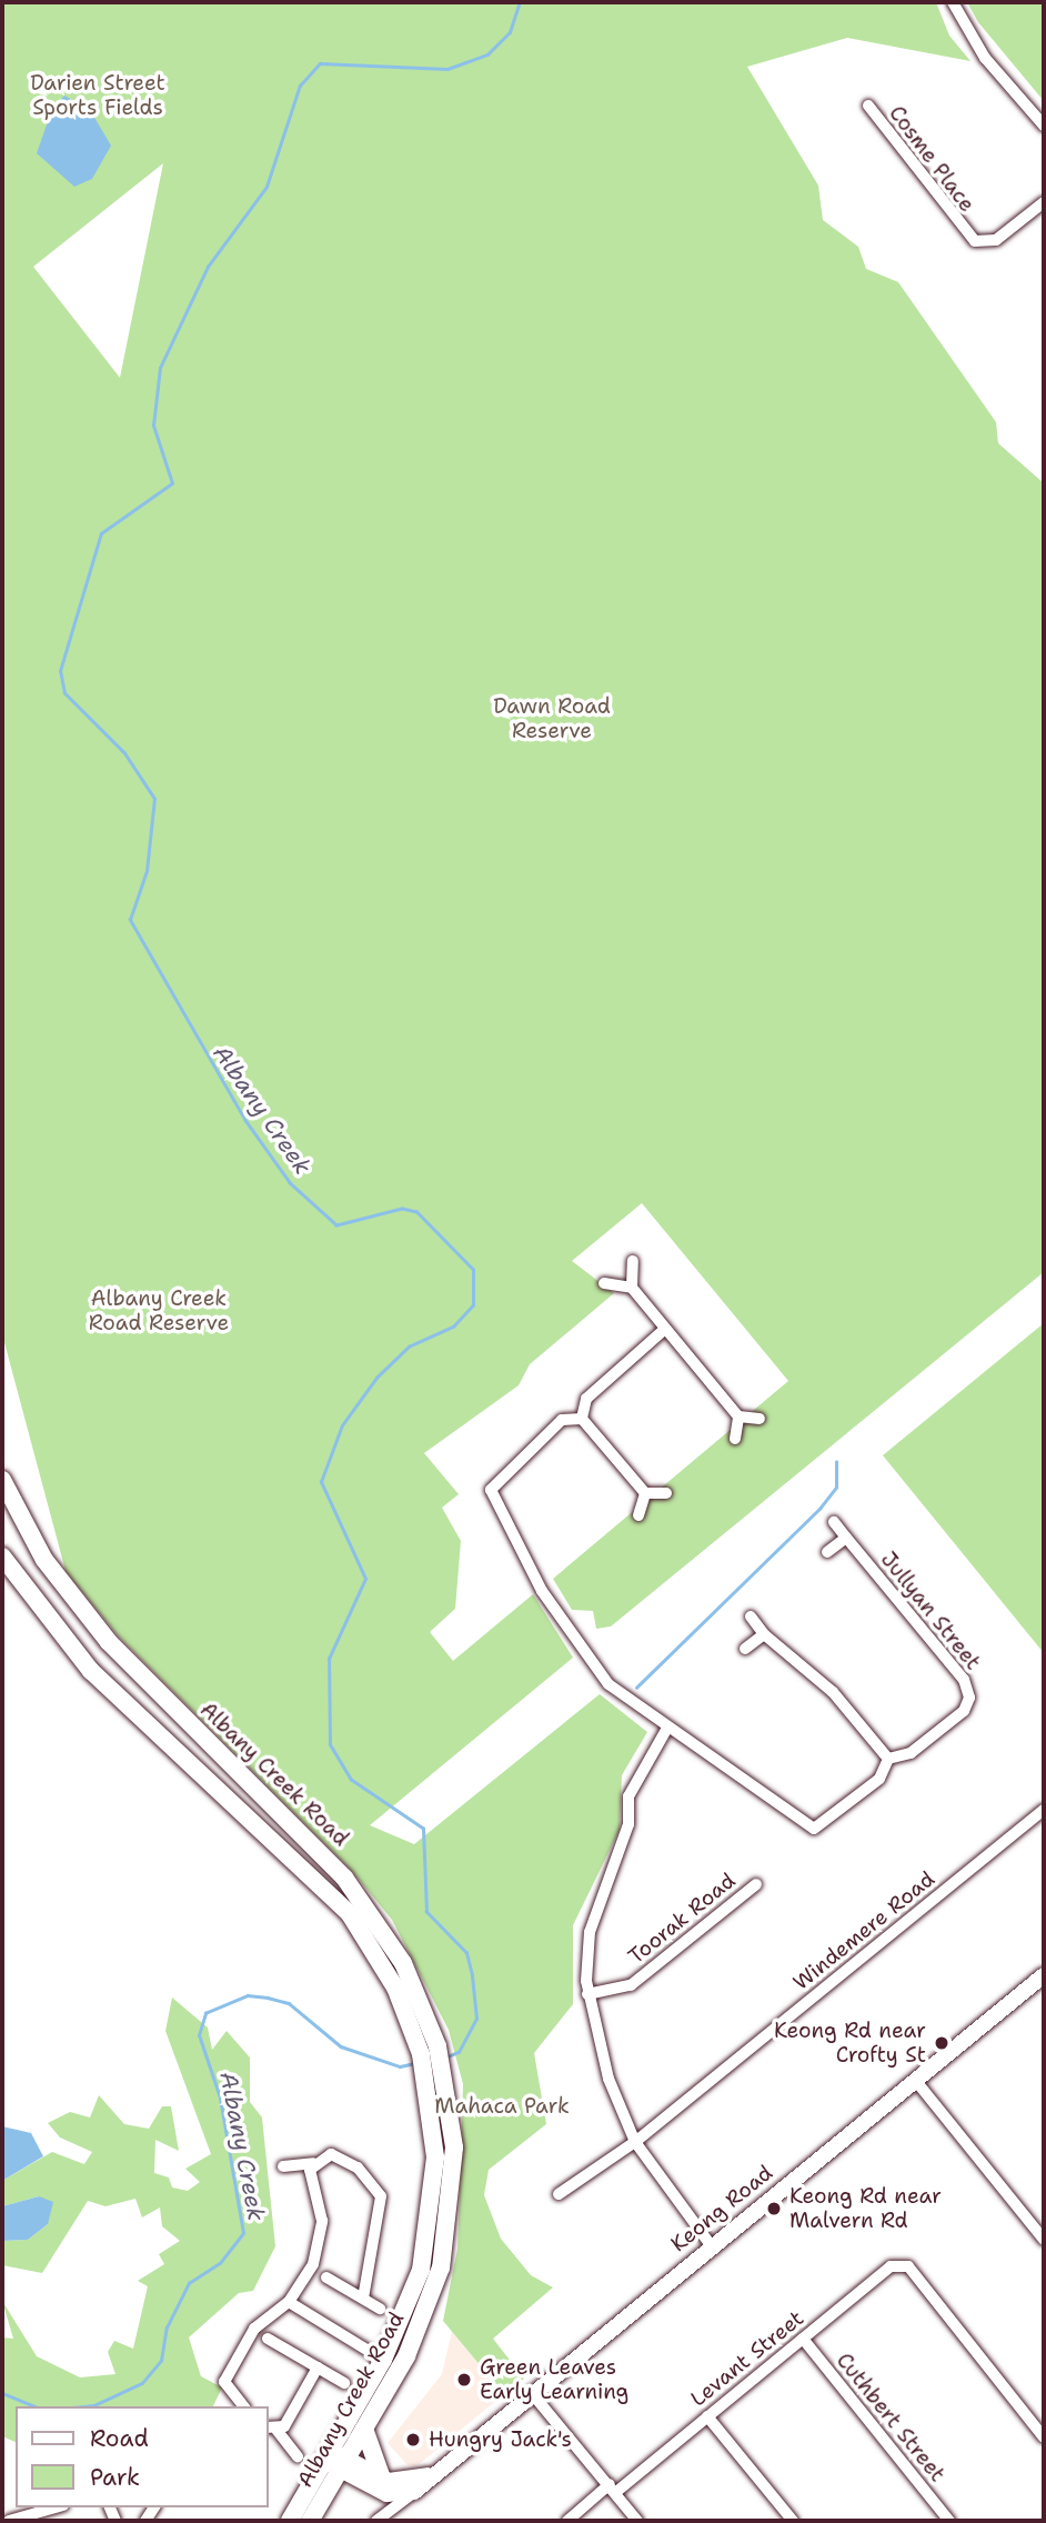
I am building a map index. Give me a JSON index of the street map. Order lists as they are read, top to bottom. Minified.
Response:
{"streets":{"main road":["Albany Creek Road"],"street":["Cosme Place","Jullyan Street","Toorak Road","Windemere Road","Keong Road","Levant Street","Cuthbert Street"]},"crossings":[["Levant Street","Cuthbert Street"]],"water":["Albany Creek"],"parks":["Darien Street Sports Fields","Dawn Road Reserve","Albany Creek Road Reserve","Mahaca Park"],"places":["Keong Rd near Crofty St","Keong Rd near Malvern Rd","Green Leaves Early Learning","Hungry Jack's"],"legend":["Road","Park"]}
